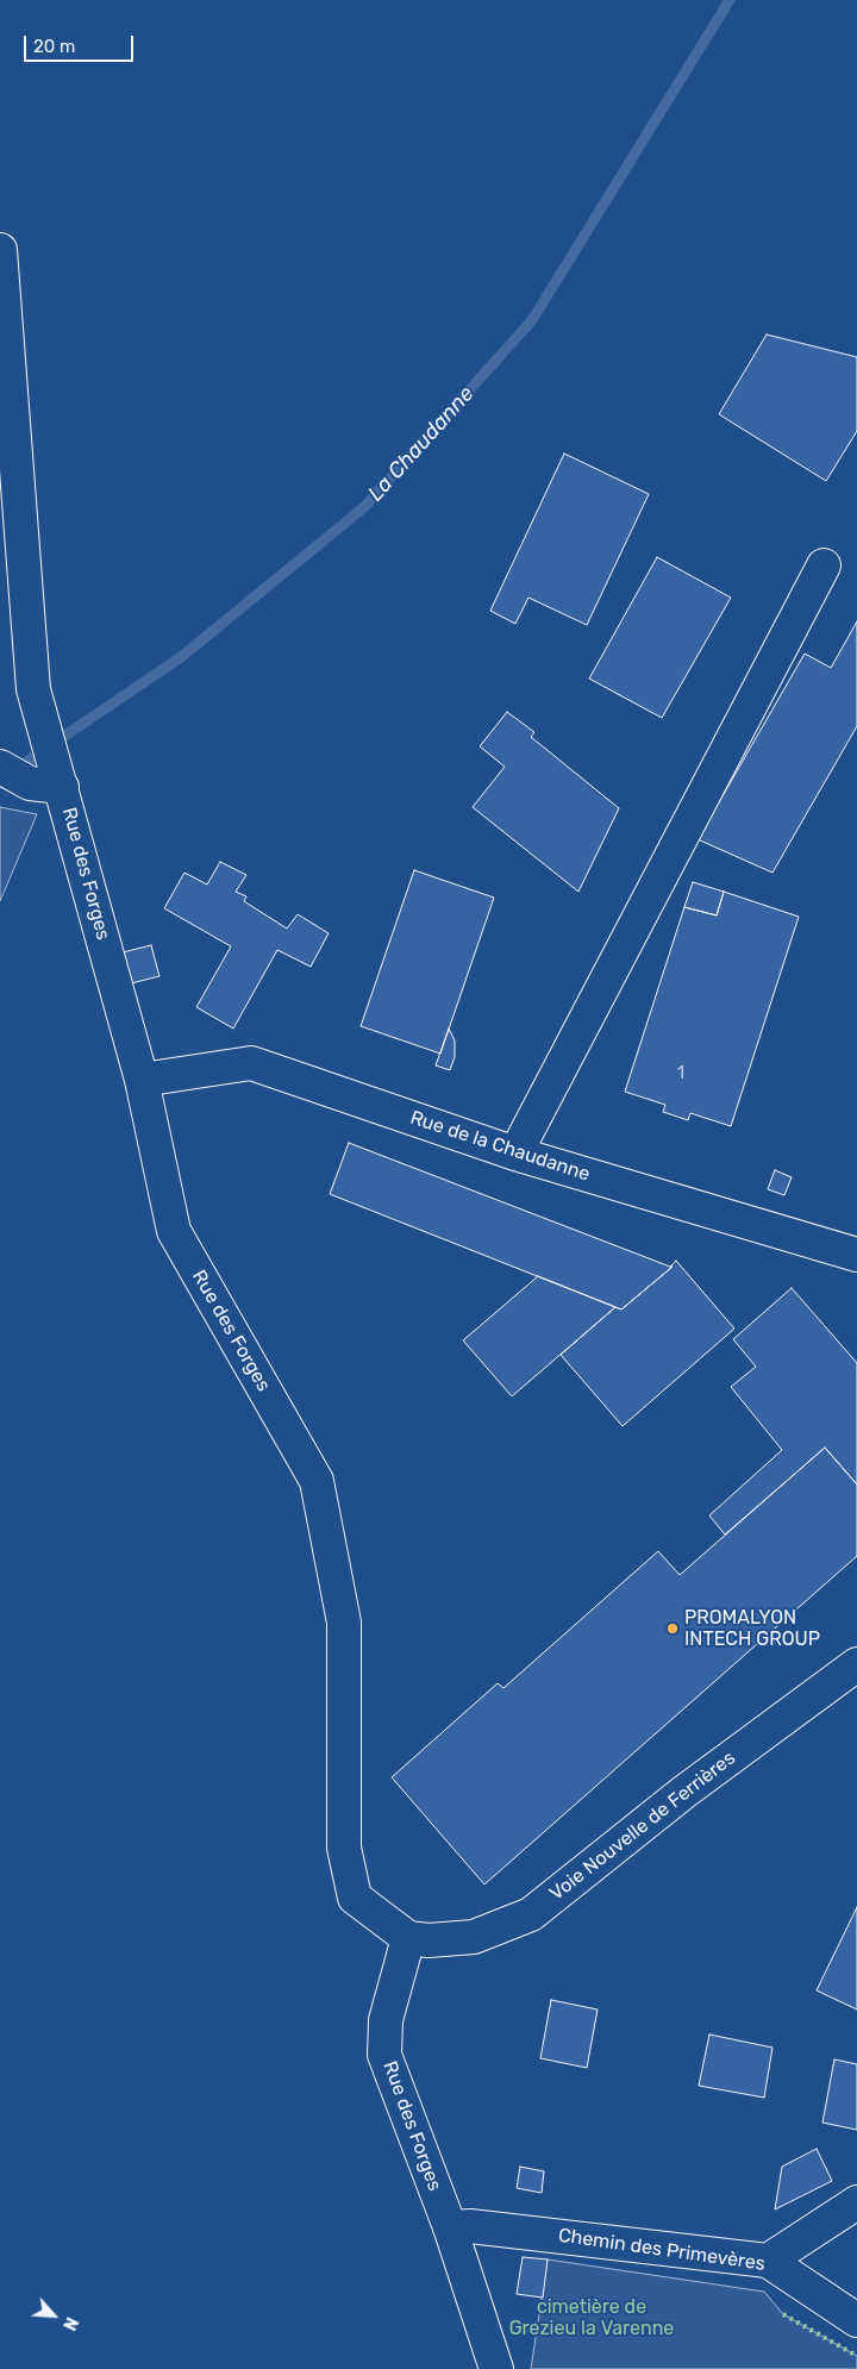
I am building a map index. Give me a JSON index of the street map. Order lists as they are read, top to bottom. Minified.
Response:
{"streets":{"street":["Rue des Forges","Rue de la Chaudanne","Voie Nouvelle de Ferrières","Chemin des Primevères"]},"crossings":[["Rue des Forges","Rue de la Chaudanne"],["Rue des Forges","Voie Nouvelle de Ferrières"],["Rue des Forges","Chemin des Primevères"]],"water":["La Chaudanne"],"parks":["cimetière de Grezieu la Varenne"],"places":["PROMALYON INTECH GROUP"],"house_numbers":["1"],"scale_bar":"20 m","north":"bottom right"}
